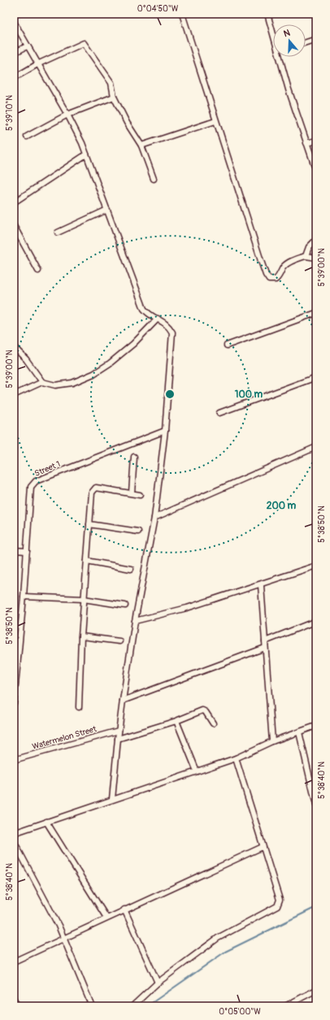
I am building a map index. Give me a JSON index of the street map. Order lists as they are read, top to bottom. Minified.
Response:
{"streets":{"street":["Street 1","Watermelon Street"]},"north":"top","coordinates":["0°04'50\"W","5°39'10\"N","5°39'00\"N","5°38'50\"N","5°38'40\"N","0°05'00\"W"],"rings":["100 m","200 m"]}
